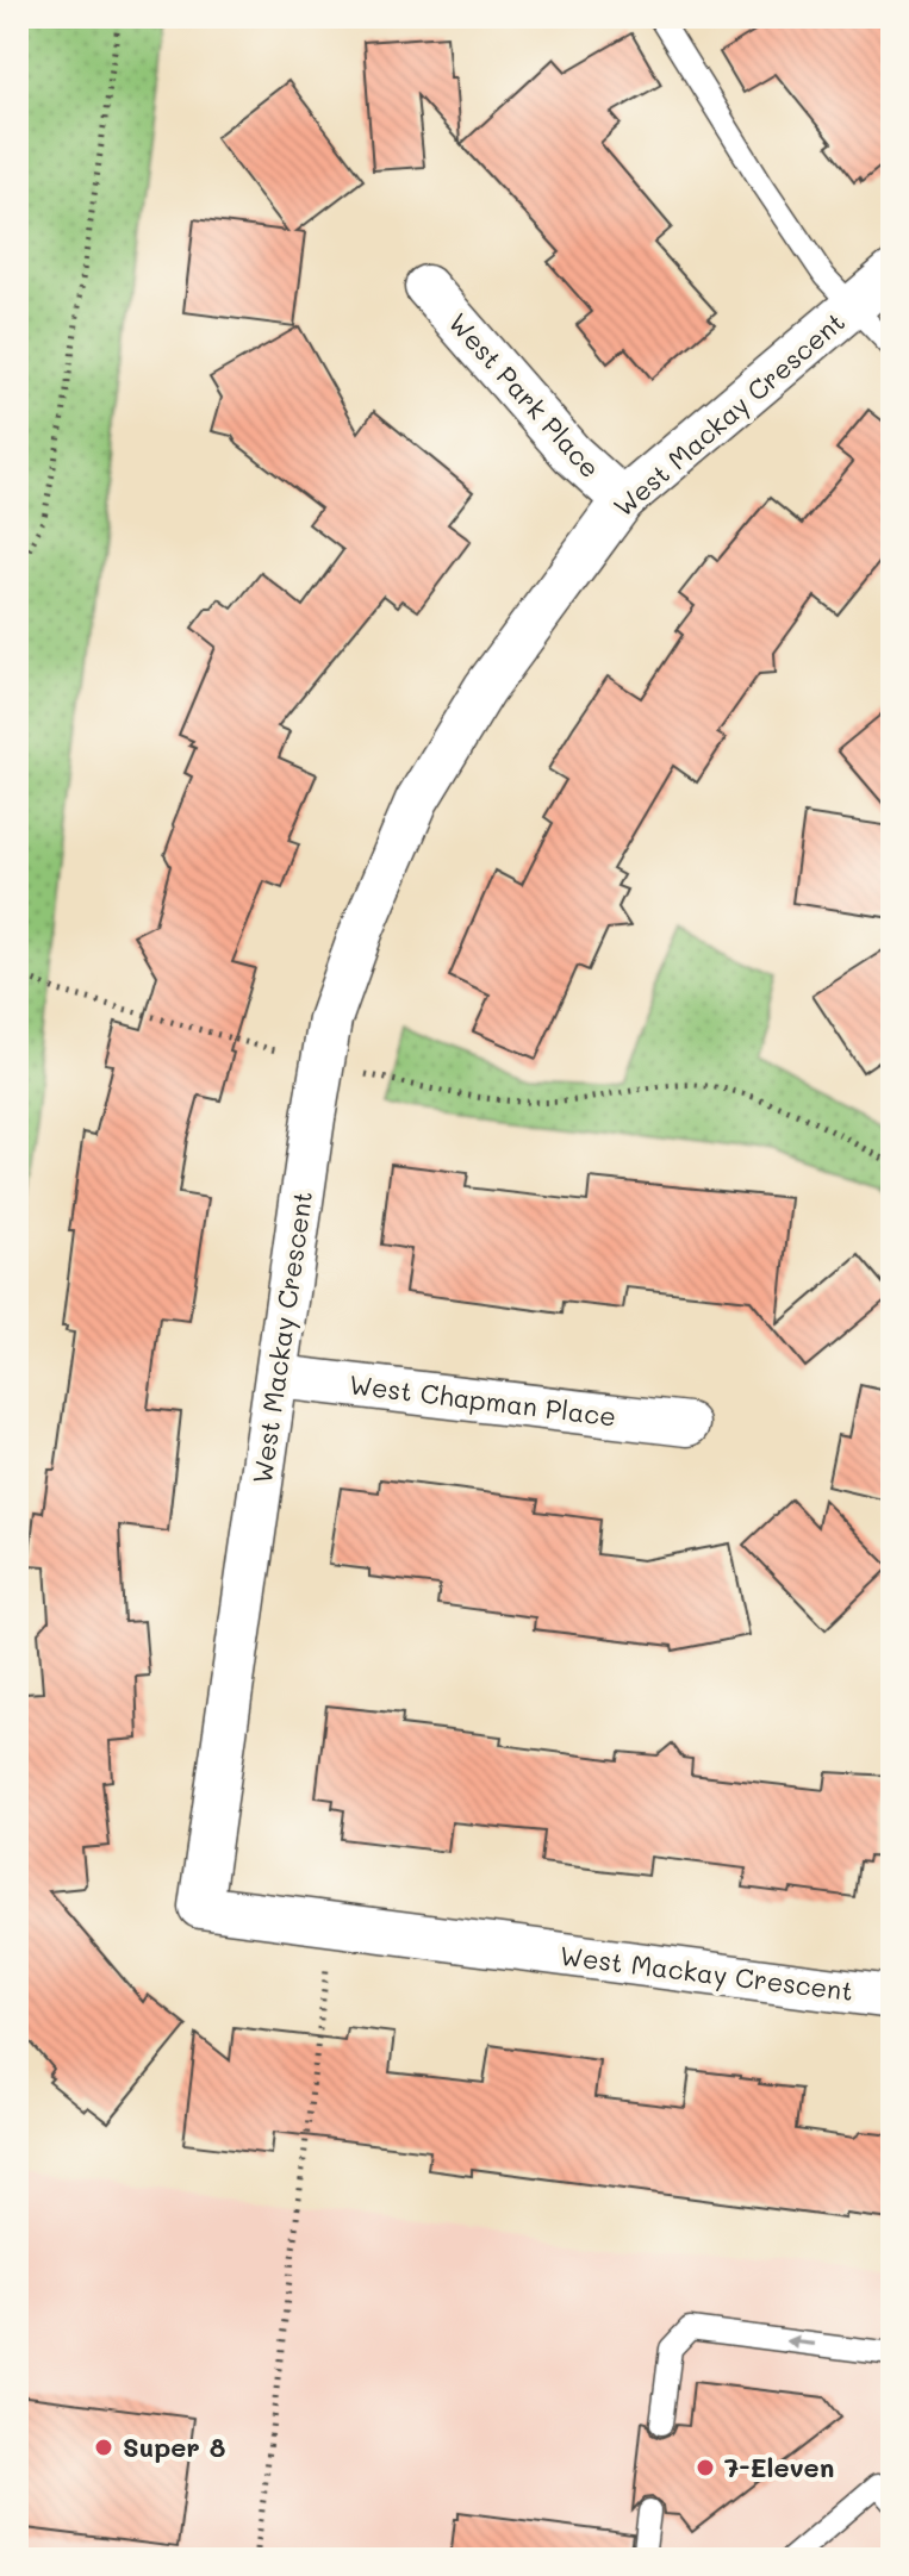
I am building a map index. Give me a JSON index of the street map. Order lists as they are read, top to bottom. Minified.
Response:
{"streets":{"street":["West Park Place","West Mackay Crescent","West Chapman Place"]},"crossings":[["West Park Place","West Mackay Crescent"],["West Mackay Crescent","West Chapman Place"]],"places":["Super 8","7-Eleven"]}
